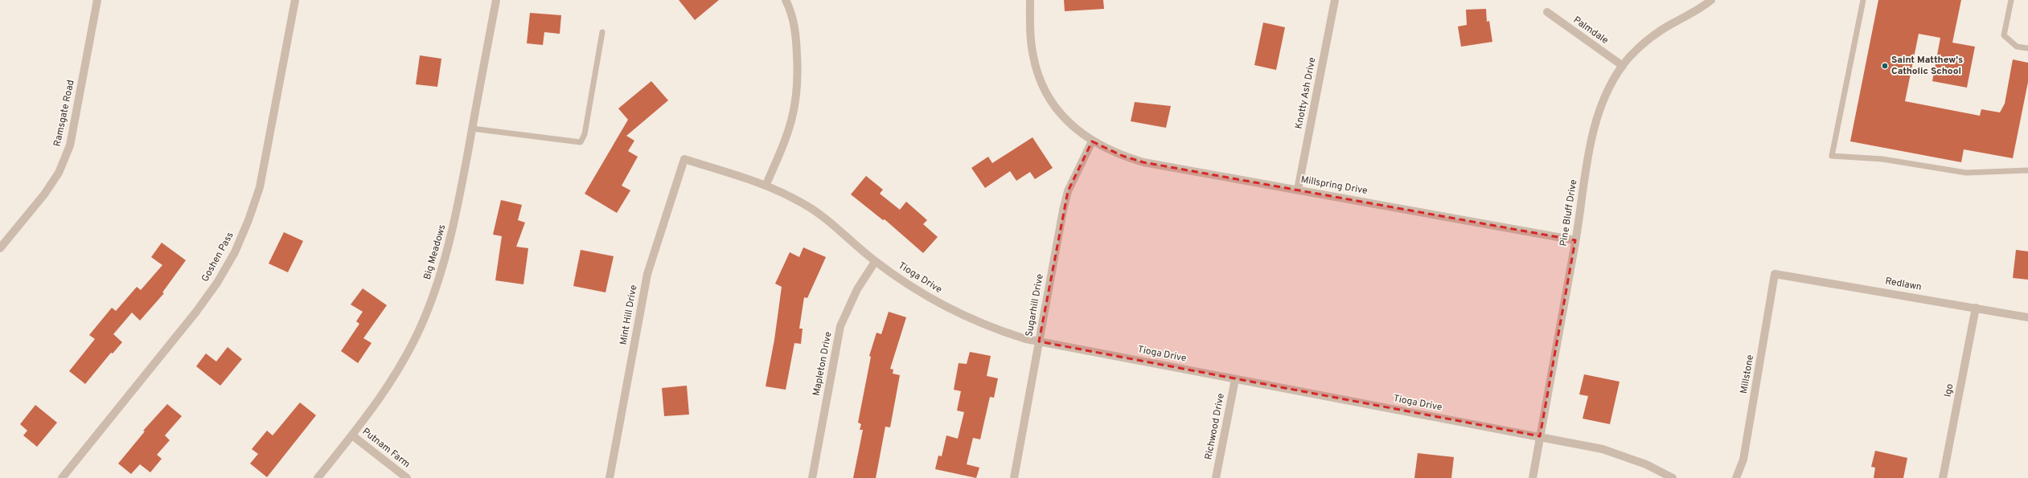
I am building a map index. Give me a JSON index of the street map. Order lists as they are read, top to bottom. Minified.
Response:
{"streets":{"street":["Palmdale","Knotty Ash Drive","Ramsgate Road","Millspring Drive","Pine Bluff Drive","Big Meadows","Goshen Pass","Tioga Drive","Redlawn","Sugarhill Drive","Mint Hill Drive","Mapleton Drive","Millstone","Igo","Richwood Drive","Putnam Farm"]},"crossings":[["Palmdale","Pine Bluff Drive"],["Knotty Ash Drive","Millspring Drive"],["Millspring Drive","Pine Bluff Drive"],["Millspring Drive","Sugarhill Drive"],["Pine Bluff Drive","Tioga Drive"],["Big Meadows","Putnam Farm"],["Tioga Drive","Sugarhill Drive"],["Tioga Drive","Mint Hill Drive"],["Tioga Drive","Mapleton Drive"],["Tioga Drive","Richwood Drive"],["Redlawn","Millstone"],["Redlawn","Igo"]],"places":["Saint Matthew's Catholic School"]}
